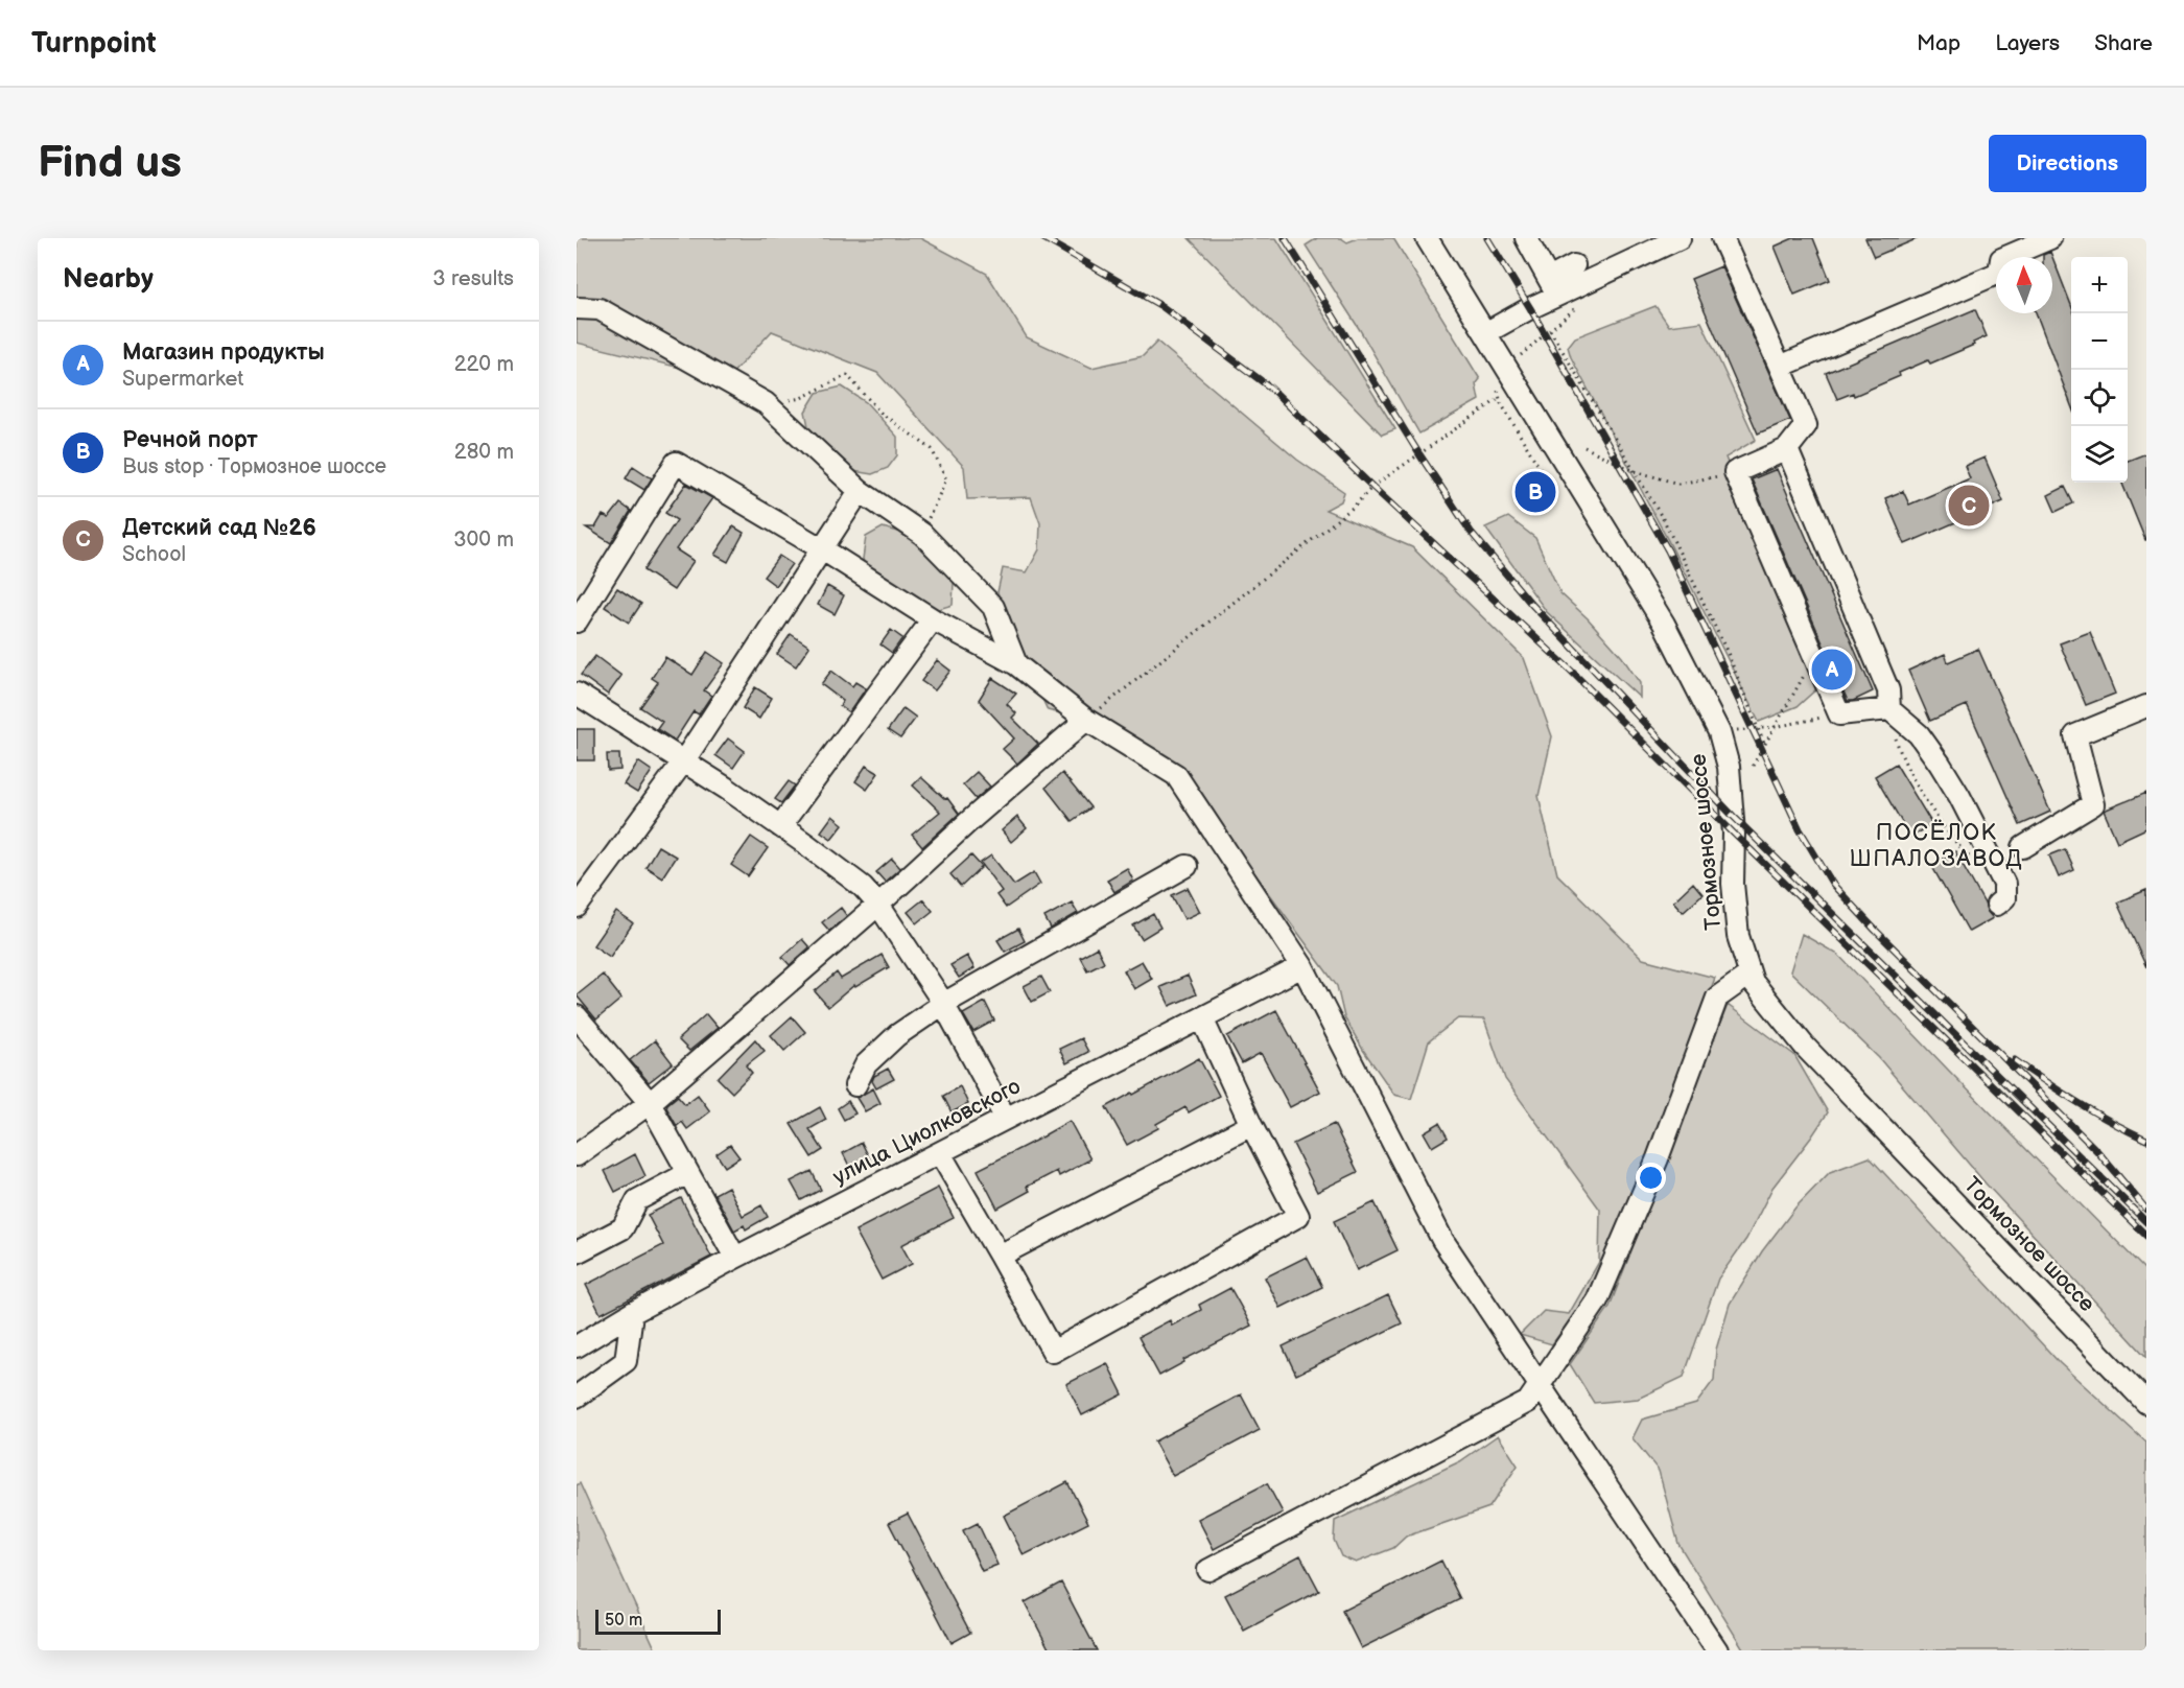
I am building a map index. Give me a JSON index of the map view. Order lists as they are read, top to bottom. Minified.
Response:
{"streets":{"street":["Тормозное шоссе","улица Циолковского"]},"districts":["ПОСЁЛОК ШПАЛОЗАВОД"],"scale_bar":"50 m","north":"top","page":{"header":"Turnpoint","nav":["Map","Layers","Share"],"buttons":"Directions","title":"Find us","heading":["Nearby","3 results"],"map_buttons":["+","−"],"list":[{"mark":"A","name":"Магазин продукты","note":"Supermarket","value":"220 m"},{"mark":"B","name":"Речной порт","note":"Bus stop · Тормозное шоссе","value":"280 m"},{"mark":"C","name":"Детский сад №26","note":"School","value":"300 m"}],"pins":["B","C","A"],"scale":"50 m"}}
